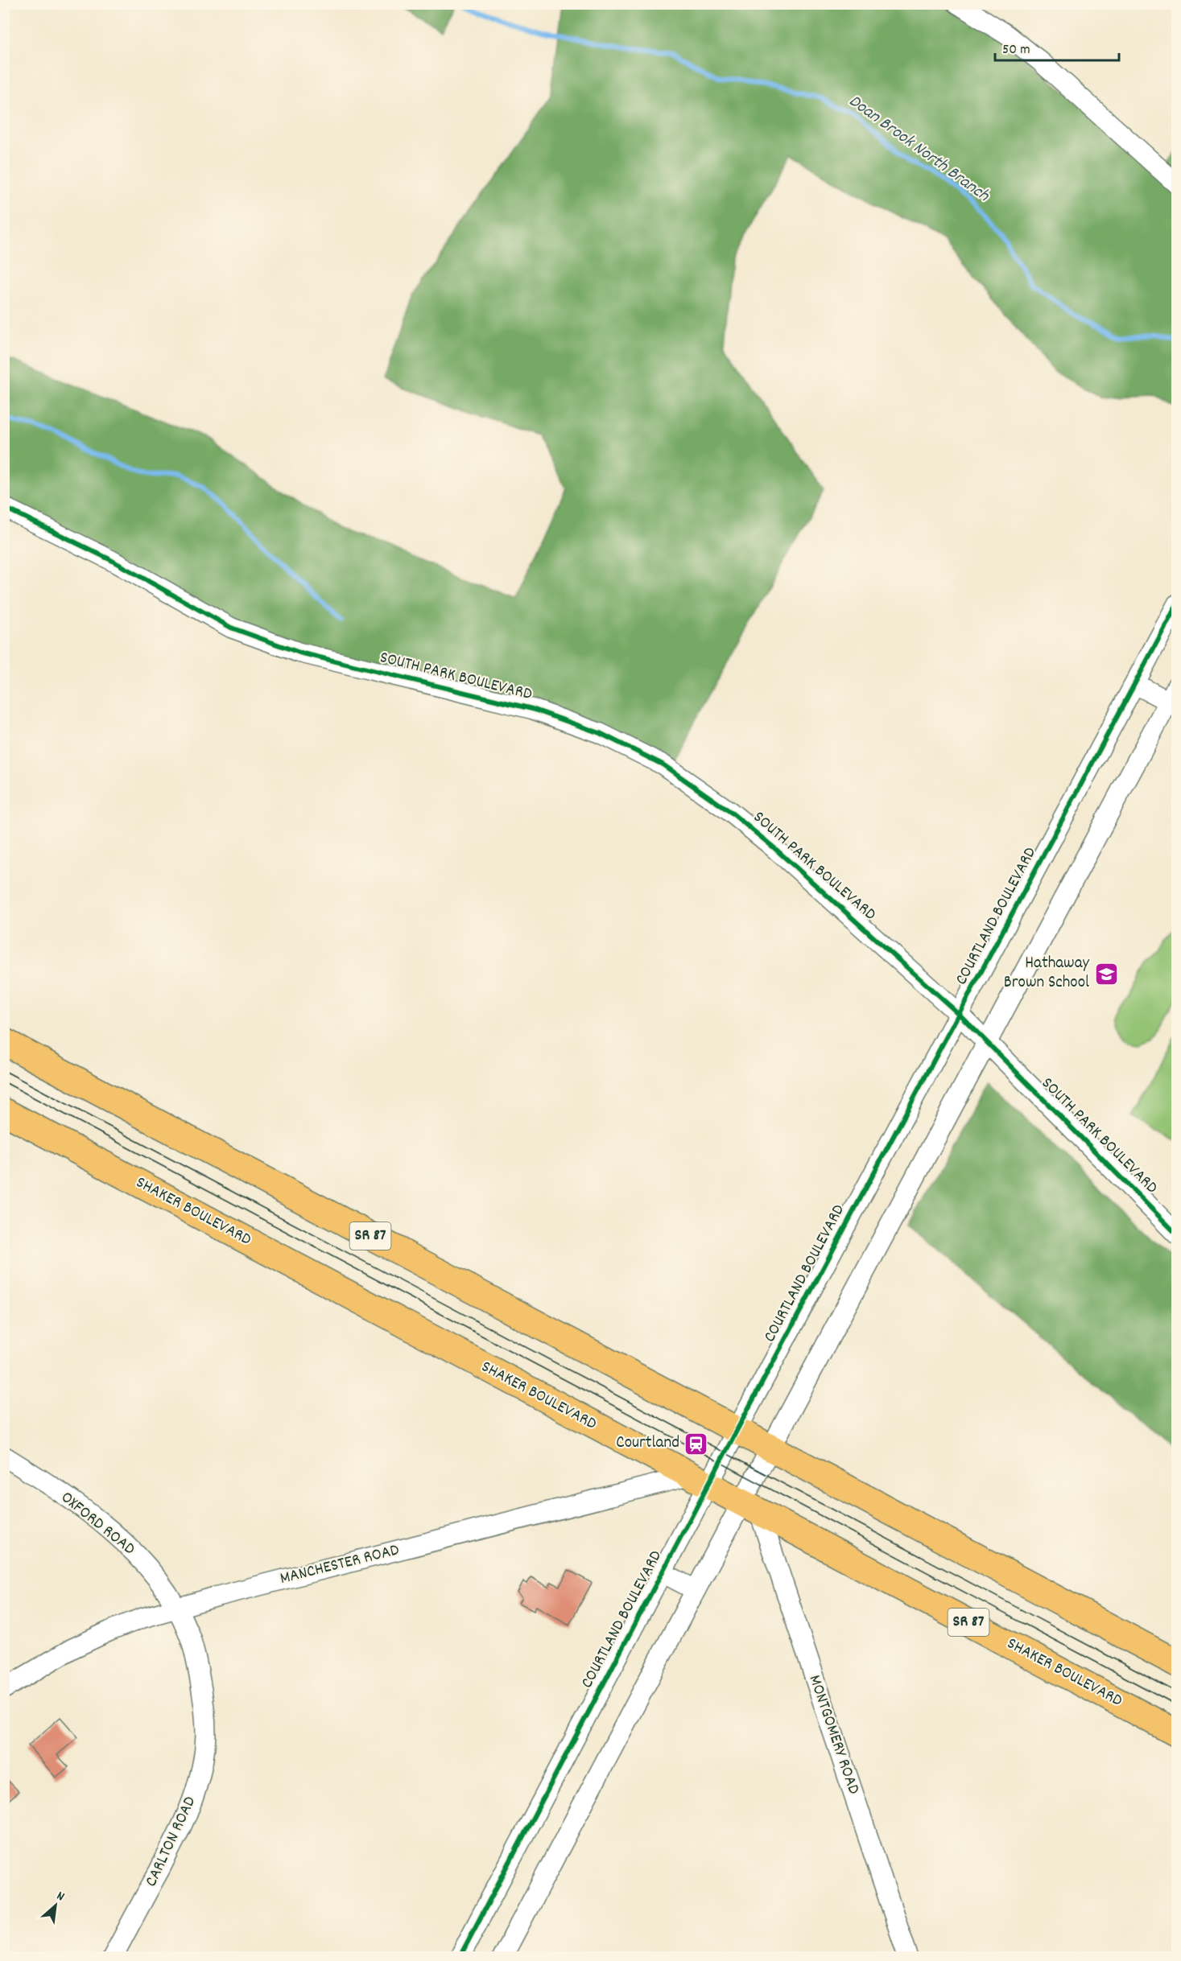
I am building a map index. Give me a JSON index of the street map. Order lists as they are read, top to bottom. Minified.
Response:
{"streets":{"main road":["SHAKER BOULEVARD","SR 87"],"street":["SOUTH PARK BOULEVARD","COURTLAND BOULEVARD","OXFORD ROAD","MANCHESTER ROAD","MONTGOMERY ROAD","CARLTON ROAD"]},"crossings":[["SOUTH PARK BOULEVARD","COURTLAND BOULEVARD"],["COURTLAND BOULEVARD","SHAKER BOULEVARD"],["COURTLAND BOULEVARD","SR 87"],["COURTLAND BOULEVARD","MANCHESTER ROAD"],["SHAKER BOULEVARD","MANCHESTER ROAD"],["SHAKER BOULEVARD","MONTGOMERY ROAD"],["OXFORD ROAD","MANCHESTER ROAD"],["OXFORD ROAD","CARLTON ROAD"],["MANCHESTER ROAD","CARLTON ROAD"]],"water":["Doan Brook North Branch"],"places":{"school or university":["Hathaway Brown School"],"station":["Courtland"]},"scale_bar":"50 m","north":"top right"}
